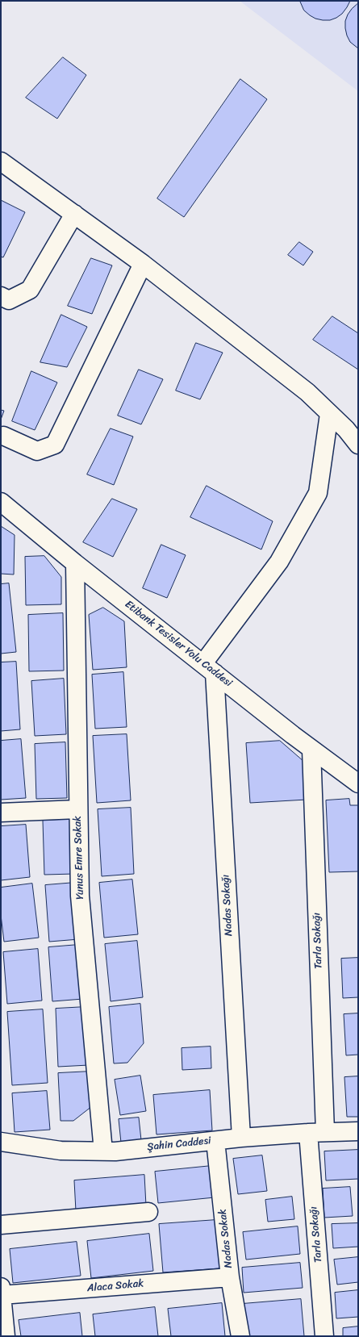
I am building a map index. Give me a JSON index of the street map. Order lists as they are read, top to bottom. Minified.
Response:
{"streets":{"street":["Etibank Tesisler Yolu Caddesi","Yunus Emre Sokak","Nadas Sokağı","Tarla Sokağı","Şahin Caddesi","Nadas Sokak","Alaca Sokak"]},"crossings":[["Etibank Tesisler Yolu Caddesi","Yunus Emre Sokak"],["Etibank Tesisler Yolu Caddesi","Nadas Sokağı"],["Etibank Tesisler Yolu Caddesi","Tarla Sokağı"],["Yunus Emre Sokak","Şahin Caddesi"],["Nadas Sokağı","Şahin Caddesi"],["Tarla Sokağı","Şahin Caddesi"],["Şahin Caddesi","Nadas Sokak"],["Nadas Sokak","Alaca Sokak"]]}
